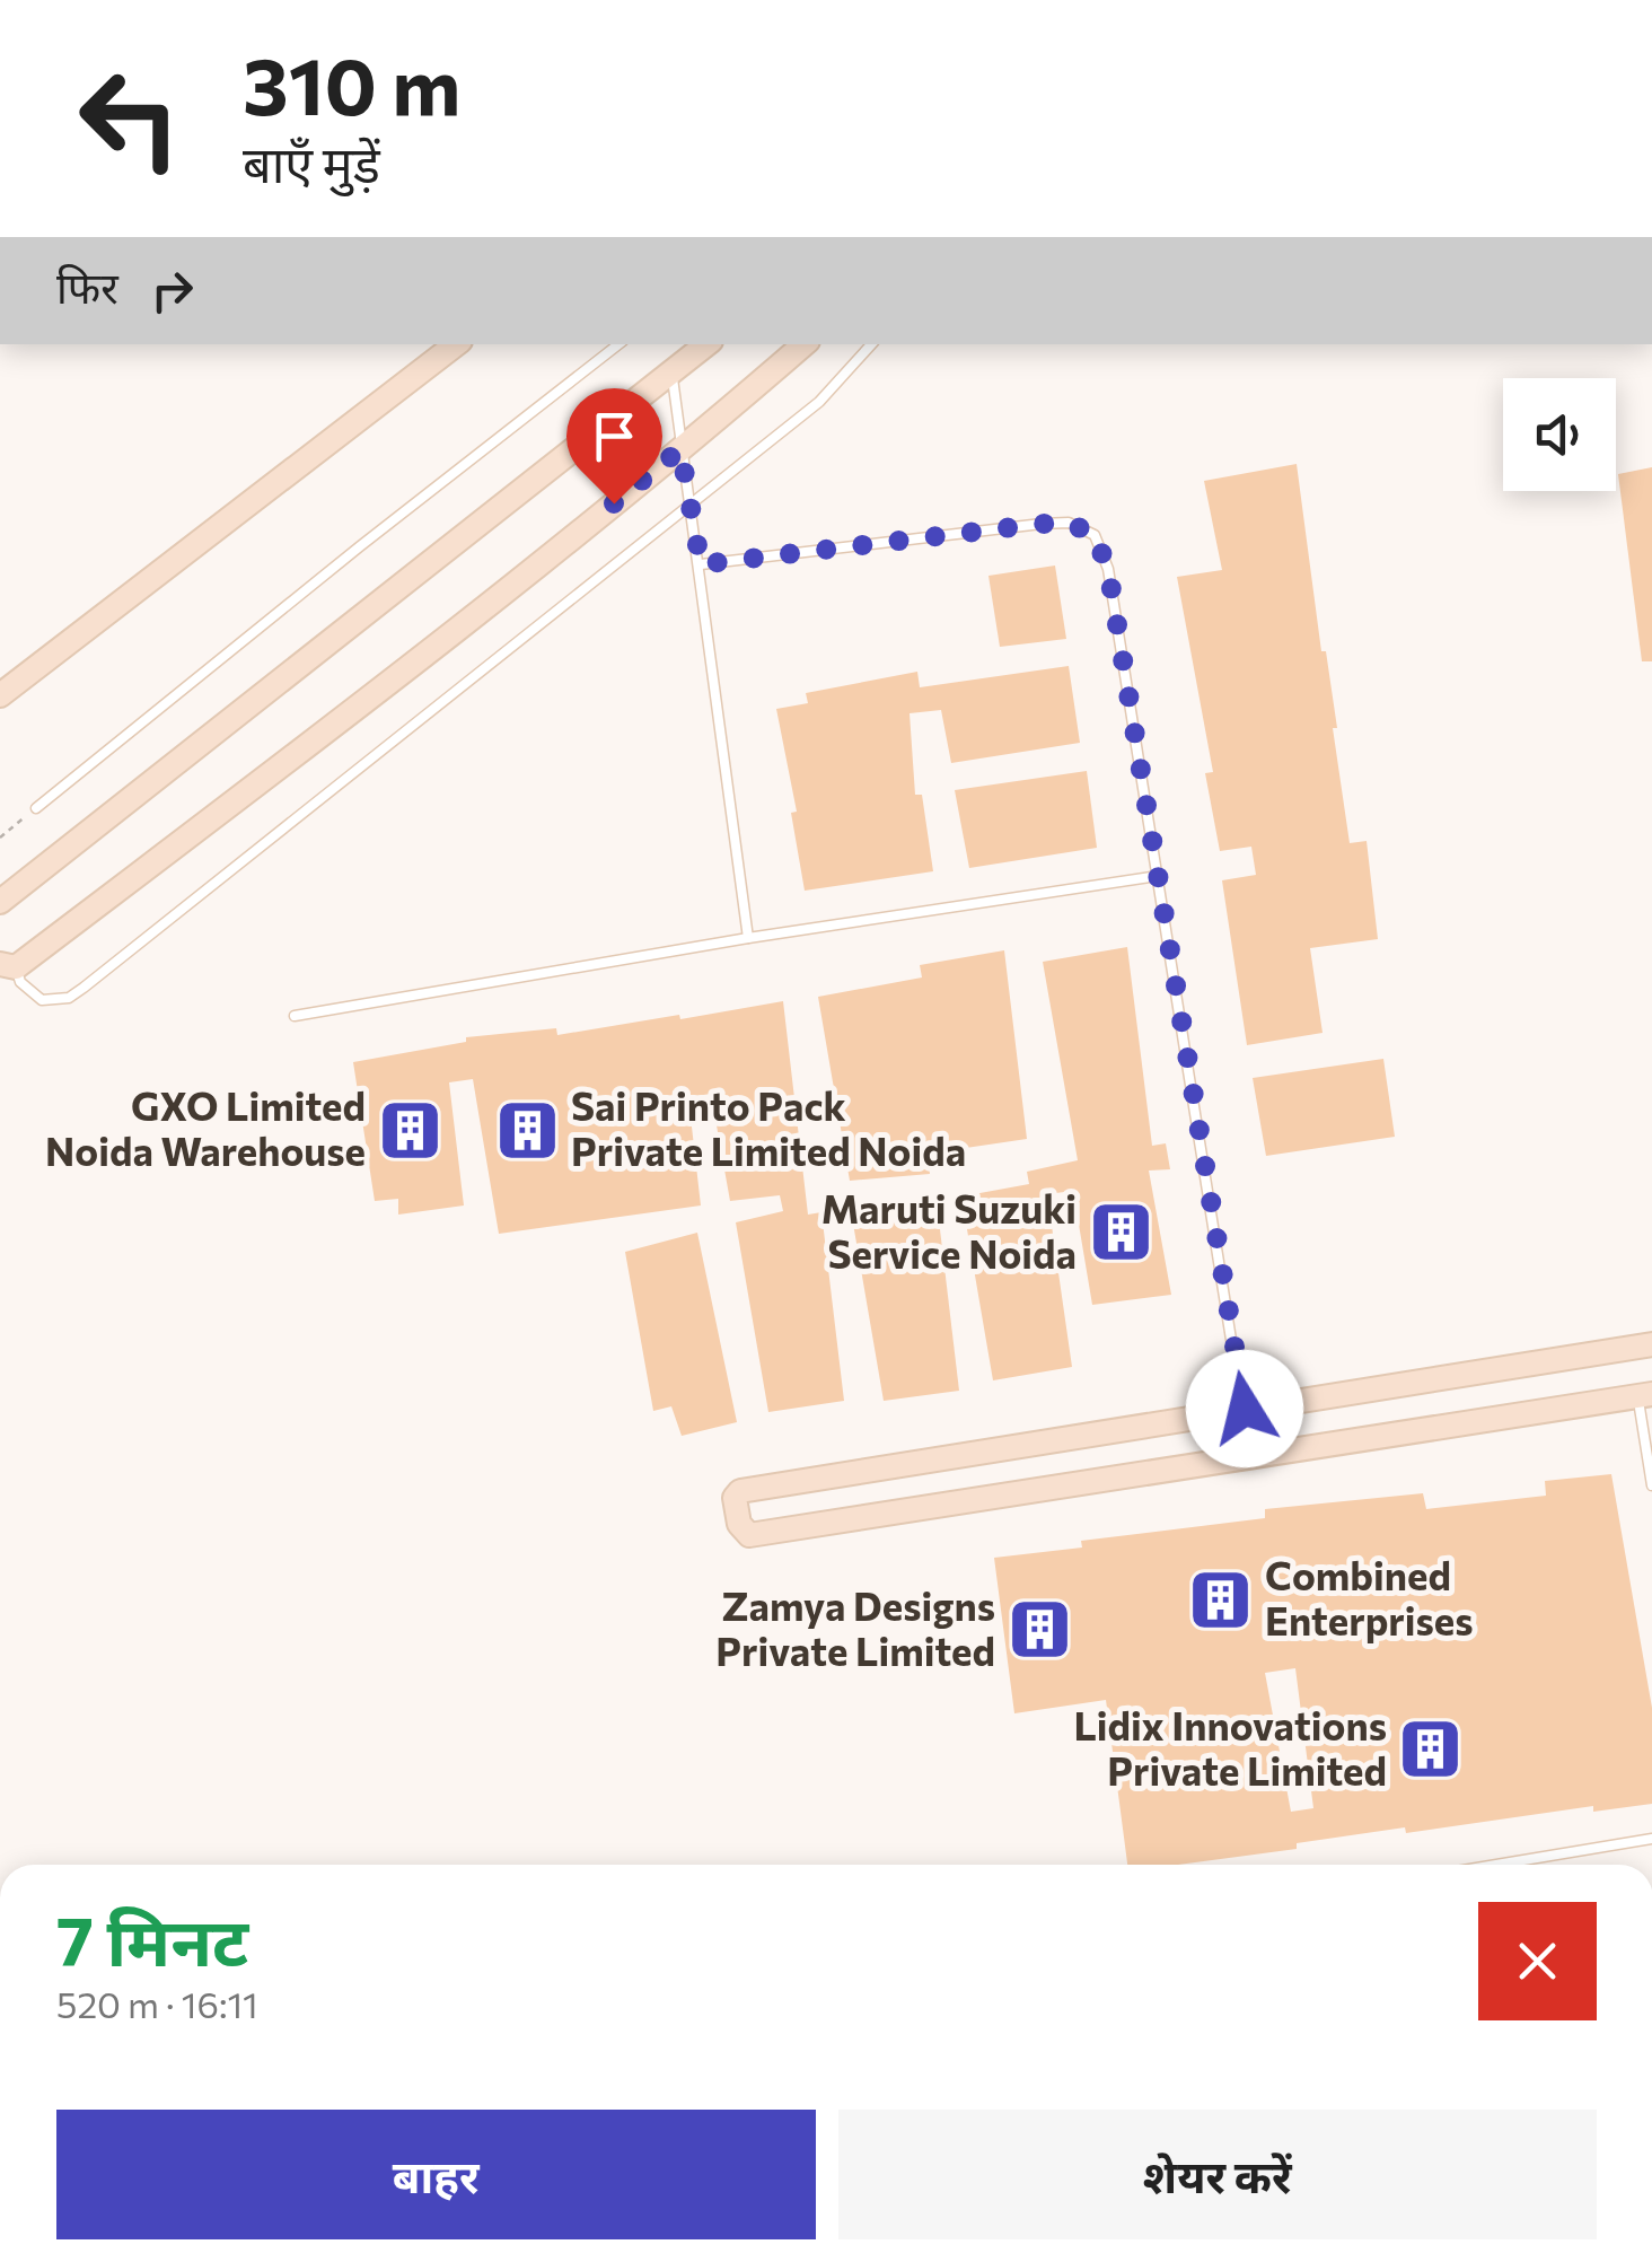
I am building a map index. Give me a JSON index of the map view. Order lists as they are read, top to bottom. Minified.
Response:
{"places":{"building":["GXO Limited Noida Warehouse","Sai Printo Pack Private Limited Noida","Maruti Suzuki Service Noida","Combined Enterprises","Zamya Designs Private Limited","Lidix Innovations Private Limited"]},"page":{"turn":["310 m","बाएँ मुड़ें"],"then":"फिर","heading":["7 मिनट","520 m · 16:11"],"buttons":["बाहर","शेयर करें"]}}
